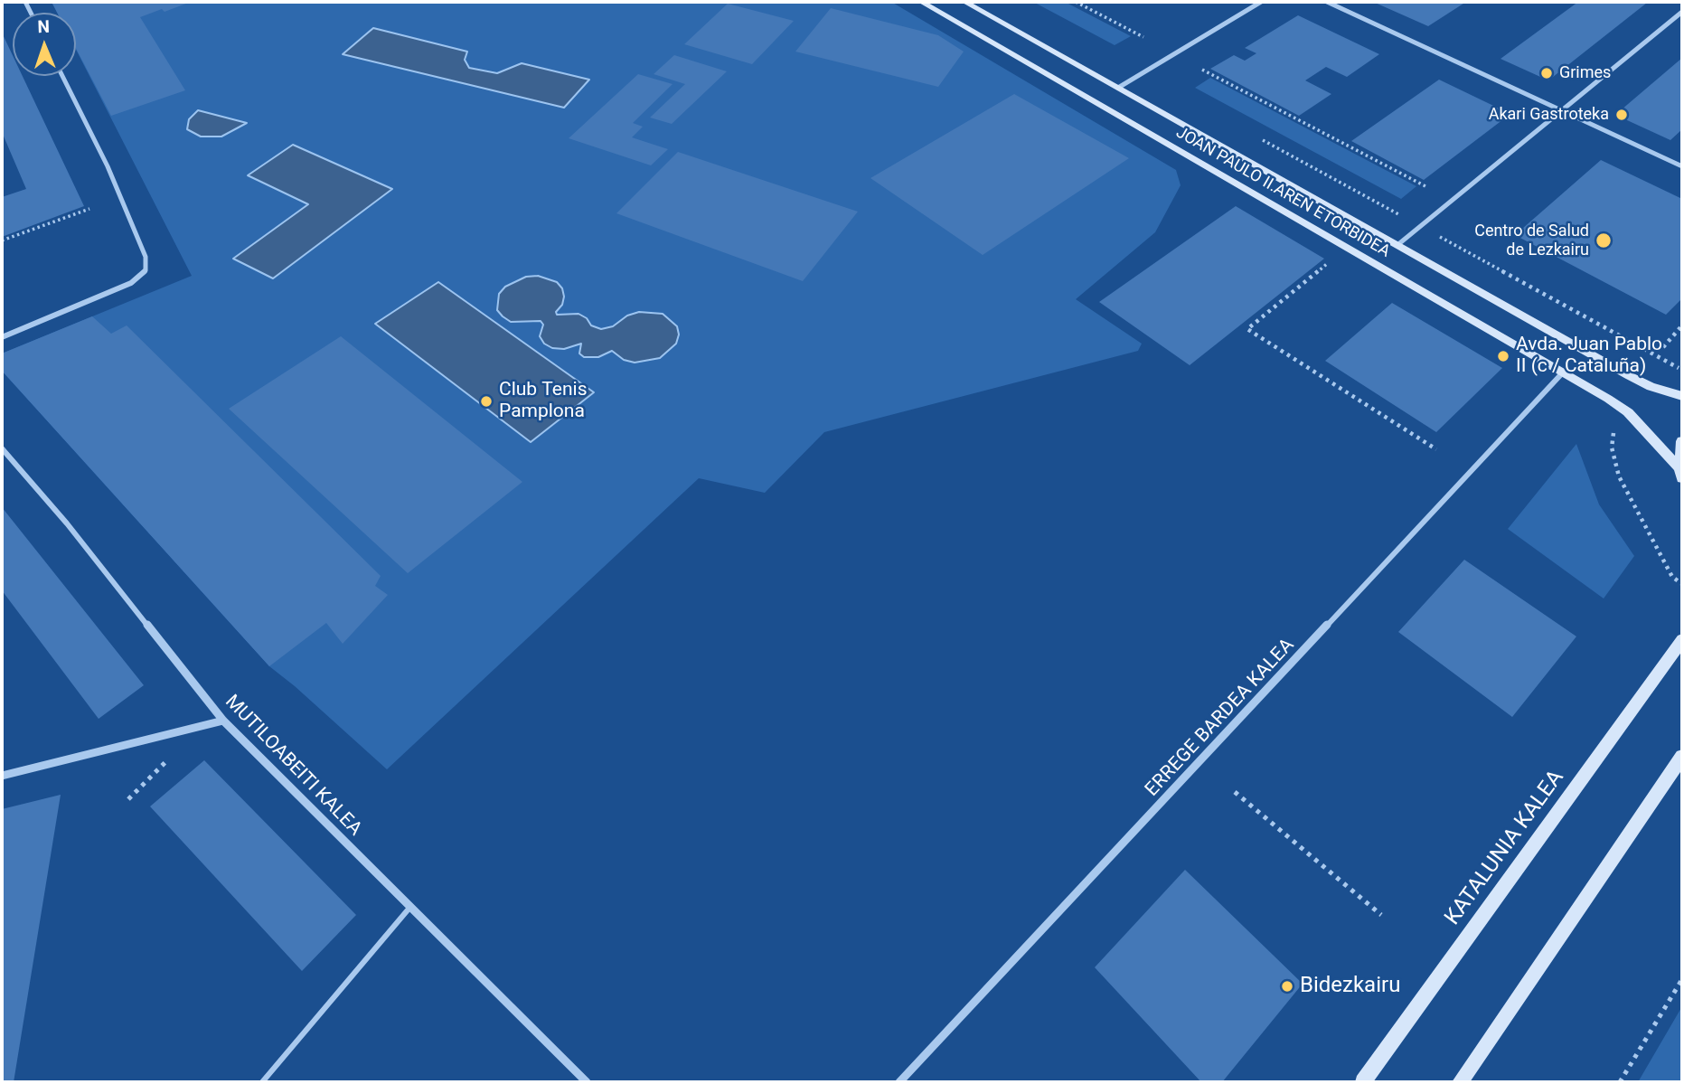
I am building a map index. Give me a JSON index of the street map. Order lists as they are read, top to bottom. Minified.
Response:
{"streets":{"main road":["JOAN PAULO II.AREN ETORBIDEA","KATALUNIA KALEA"],"street":["ERREGE BARDEA KALEA","MUTILOABEITI KALEA"]},"crossings":[["JOAN PAULO II.AREN ETORBIDEA","ERREGE BARDEA KALEA"]],"places":["Grimes","Akari Gastroteka","Centro de Salud de Lezkairu","Avda. Juan Pablo II (c / Cataluña)","Club Tenis Pamplona","Bidezkairu"],"north":"top"}
